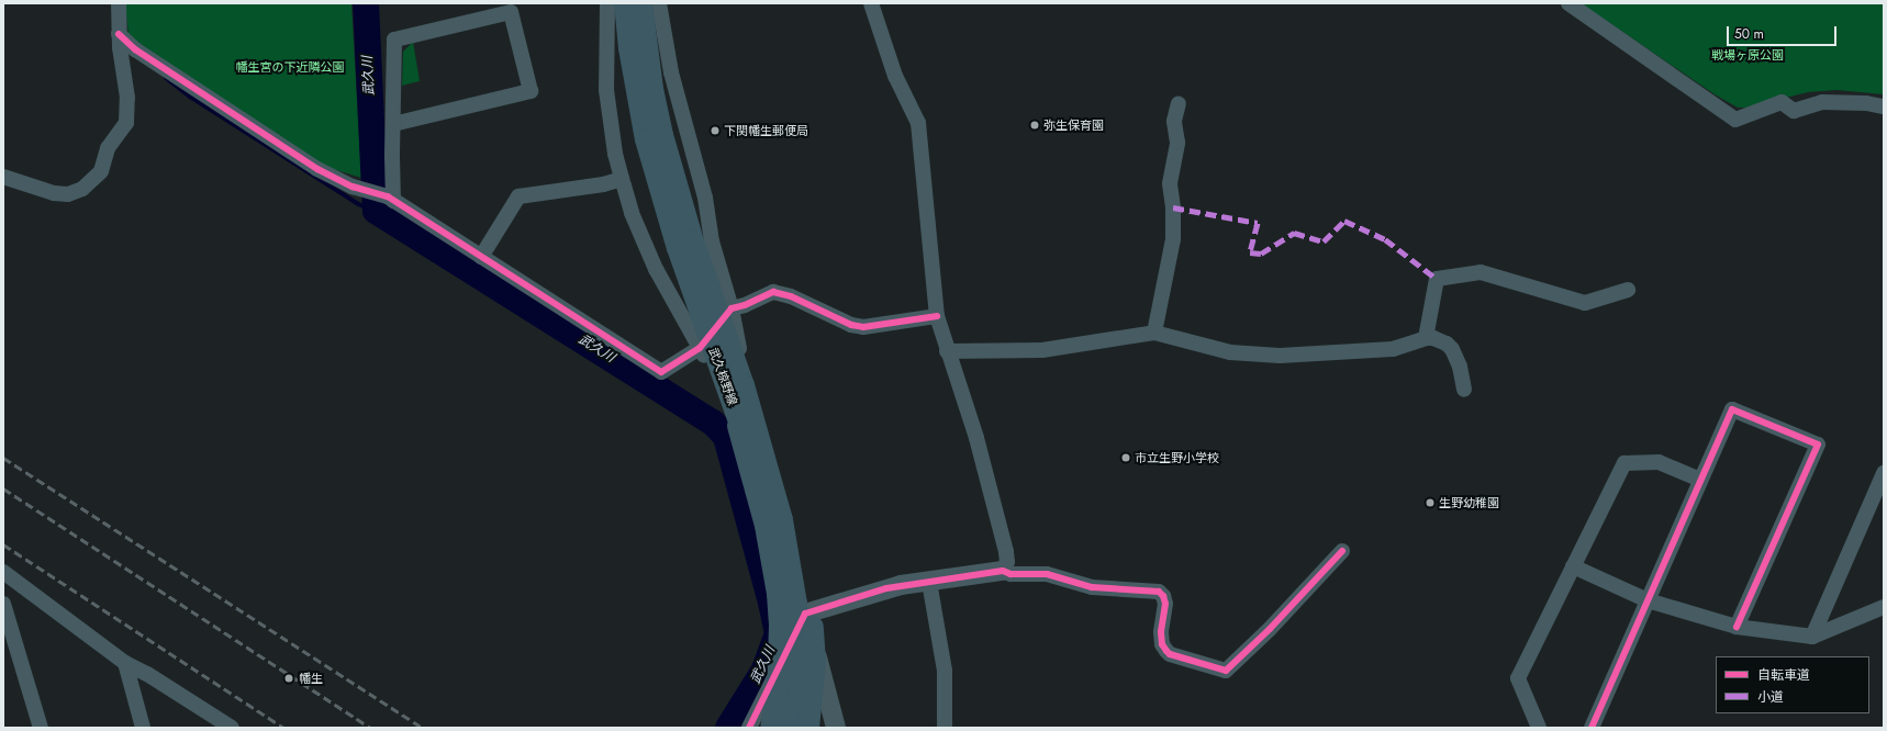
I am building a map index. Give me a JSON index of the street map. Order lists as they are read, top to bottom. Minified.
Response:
{"streets":{"main road":["武久椋野線"]},"water":["武久川"],"parks":["戦場ヶ原公園","幡生宮の下近隣公園"],"places":["弥生保育園","下関幡生郵便局","市立生野小学校","生野幼稚園","幡生"],"legend":["自転車道","小道"],"scale_bar":"50 m"}
